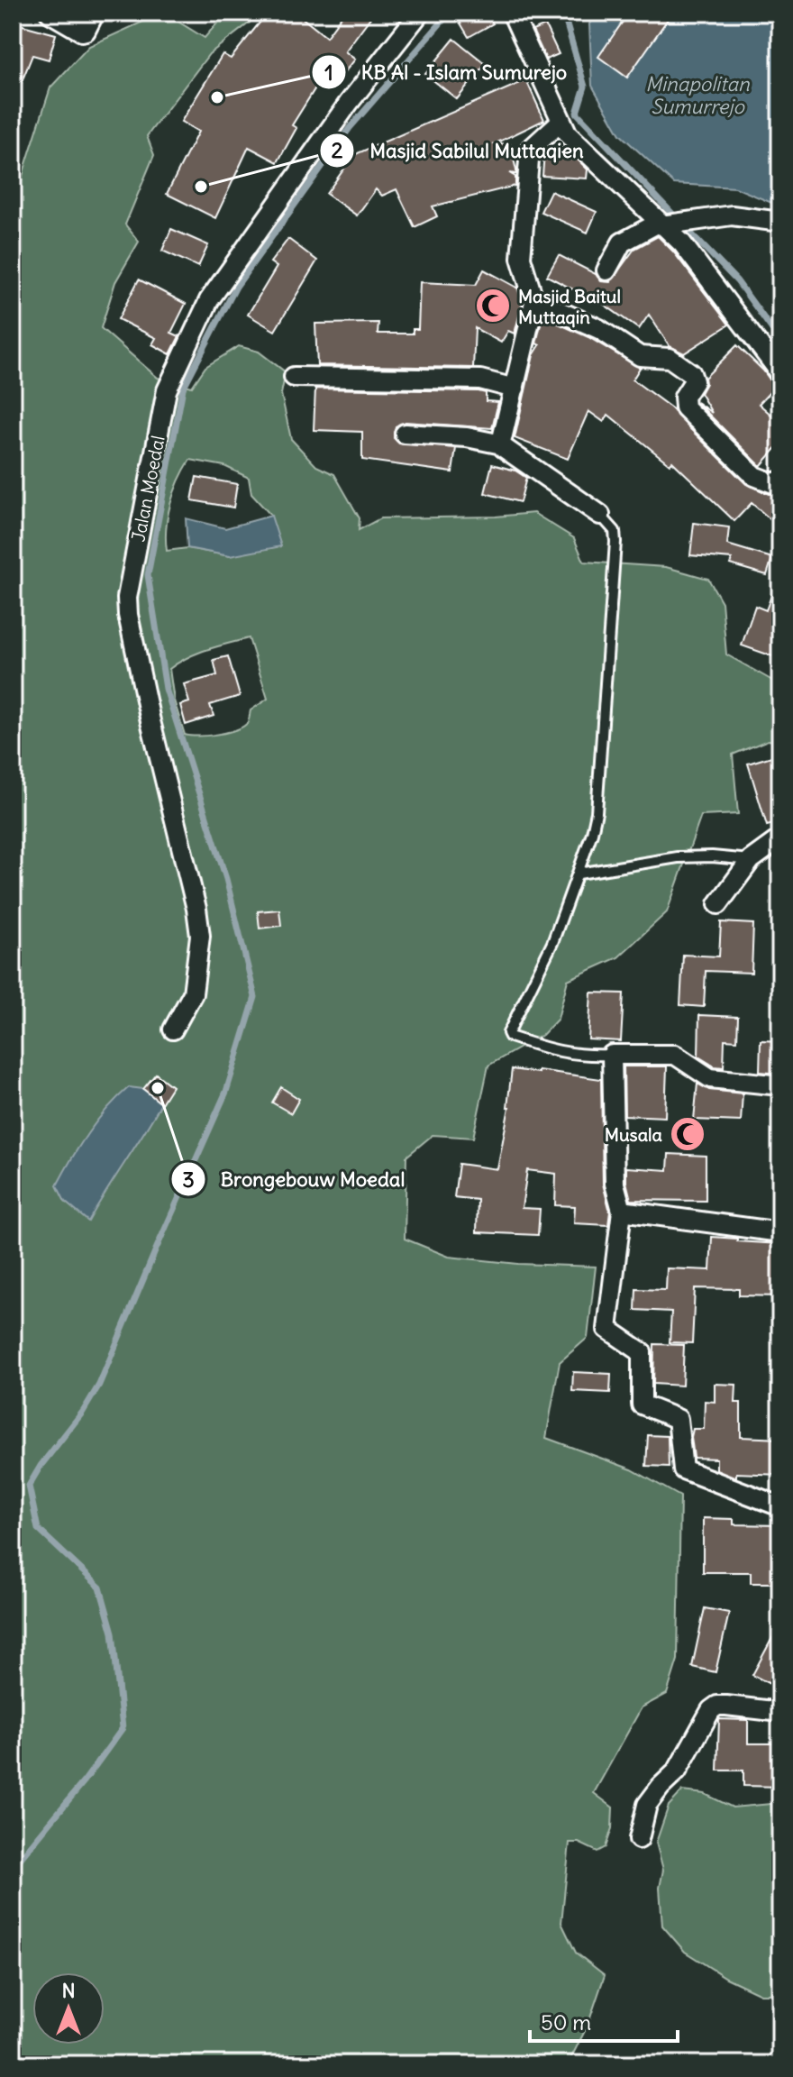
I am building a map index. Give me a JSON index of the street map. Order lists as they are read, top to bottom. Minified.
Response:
{"streets":{"street":["Jalan Moedal"]},"water":["Minapolitan Sumurrejo"],"places":{"other":["KB Al - Islam Sumurejo","Masjid Sabilul Muttaqien","Brongebouw Moedal"],"mosque":["Masjid Baitul Muttaqin","Musala"]},"scale_bar":"50 m","north":"top"}
